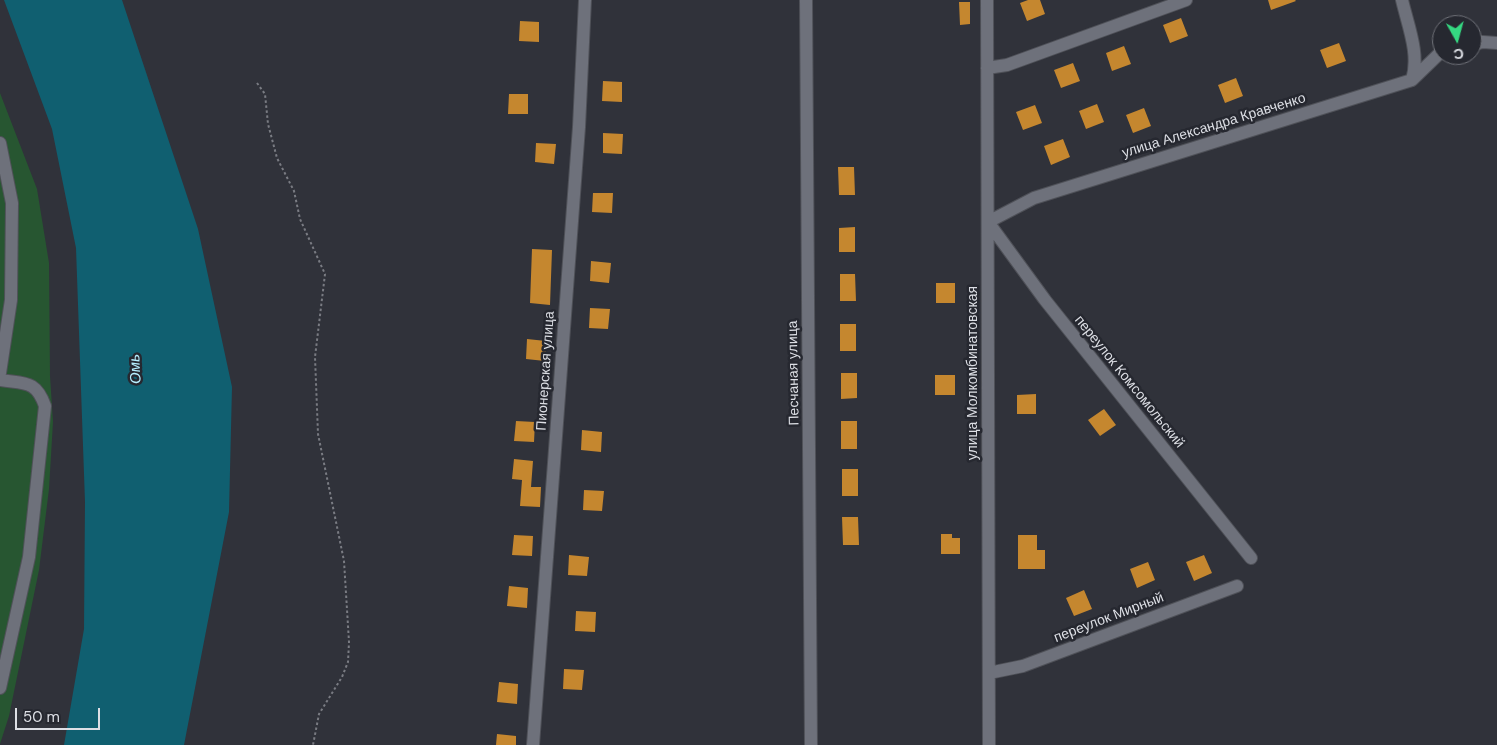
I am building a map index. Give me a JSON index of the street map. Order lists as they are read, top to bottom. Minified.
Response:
{"streets":{"street":["улица Александра Кравченко","Пионерская улица","Песчаная улица","улица Молкомбинатовская","переулок Комсомольский","переулок Мирный"]},"crossings":[["улица Александра Кравченко","улица Молкомбинатовская"],["улица Александра Кравченко","переулок Комсомольский"],["улица Молкомбинатовская","переулок Комсомольский"],["улица Молкомбинатовская","переулок Мирный"]],"water":["Омь"],"scale_bar":"50 m","north":"bottom"}
